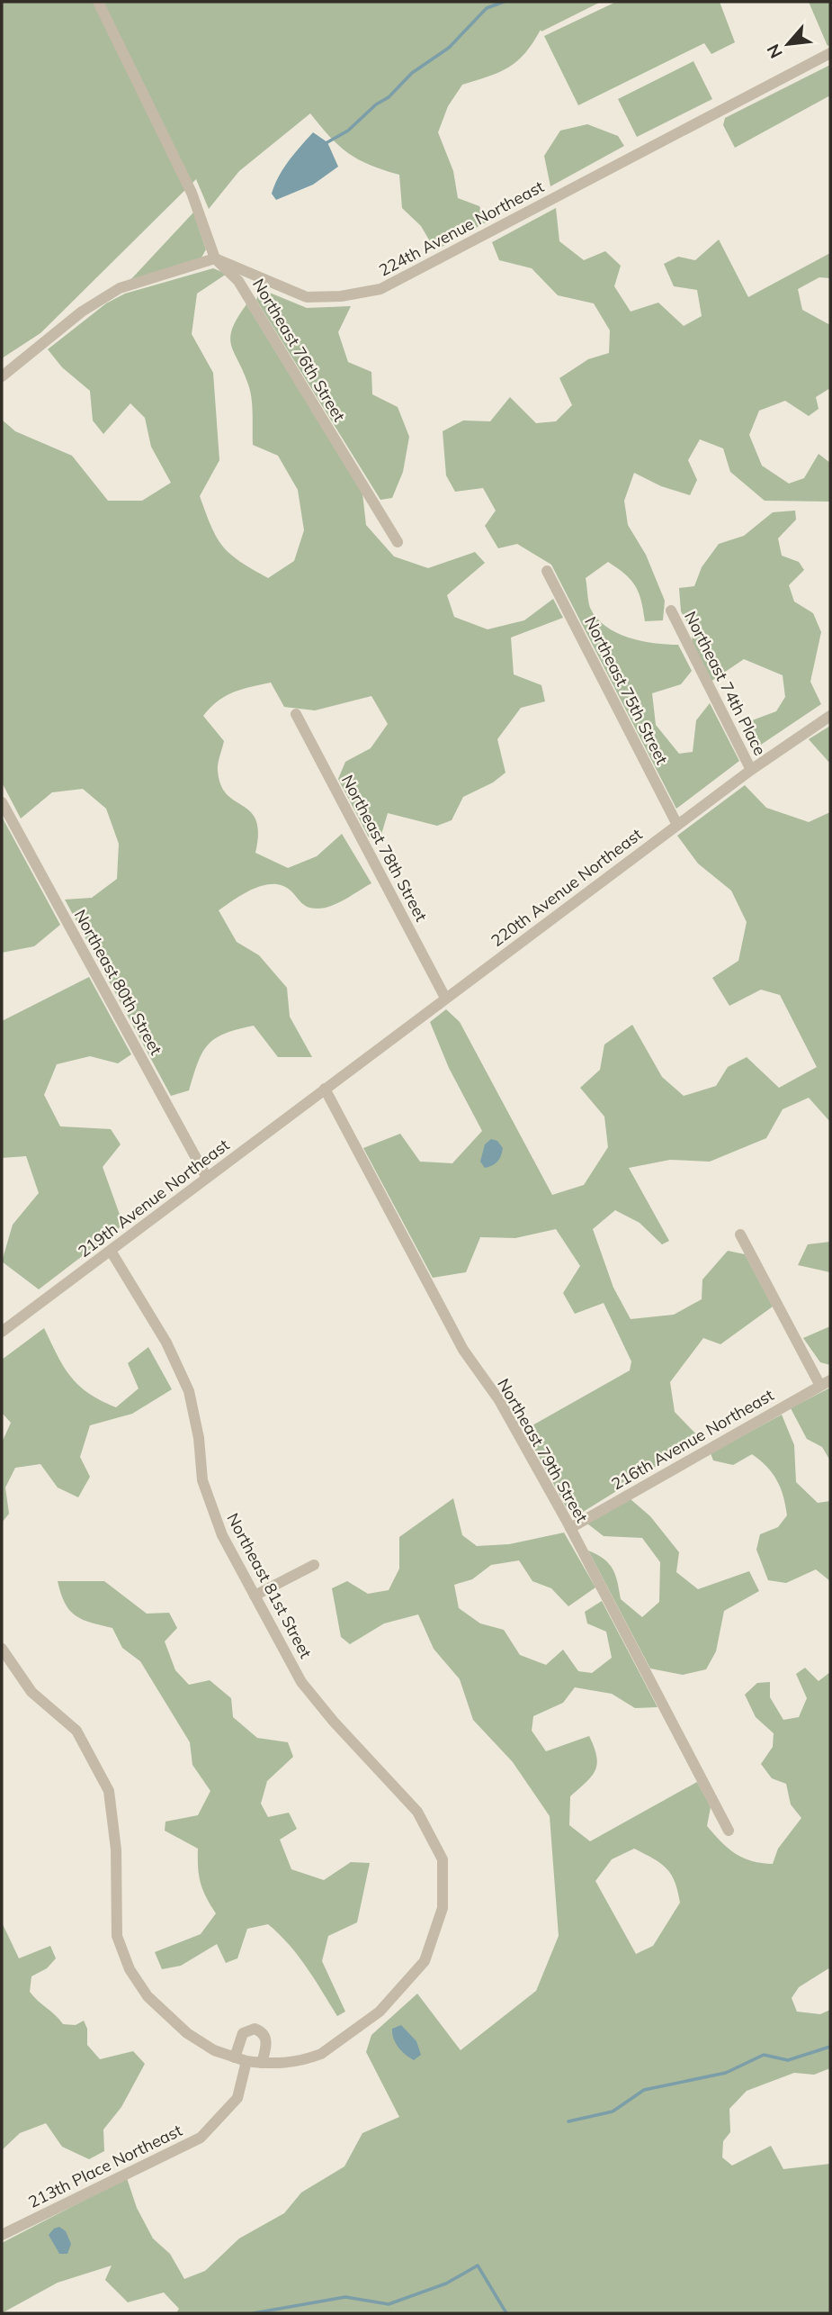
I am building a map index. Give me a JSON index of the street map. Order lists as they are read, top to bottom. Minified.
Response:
{"streets":{"street":["224th Avenue Northeast","Northeast 76th Street","Northeast 74th Place","Northeast 75th Street","Northeast 78th Street","220th Avenue Northeast","Northeast 80th Street","219th Avenue Northeast","216th Avenue Northeast","Northeast 79th Street","Northeast 81st Street","213th Place Northeast"]},"crossings":[["224th Avenue Northeast","Northeast 76th Street"],["Northeast 74th Place","220th Avenue Northeast"],["Northeast 75th Street","220th Avenue Northeast"],["Northeast 78th Street","220th Avenue Northeast"],["220th Avenue Northeast","219th Avenue Northeast"],["220th Avenue Northeast","Northeast 79th Street"],["Northeast 80th Street","219th Avenue Northeast"],["219th Avenue Northeast","Northeast 79th Street"],["219th Avenue Northeast","Northeast 81st Street"],["216th Avenue Northeast","Northeast 79th Street"],["Northeast 81st Street","213th Place Northeast"]],"north":"bottom left"}
